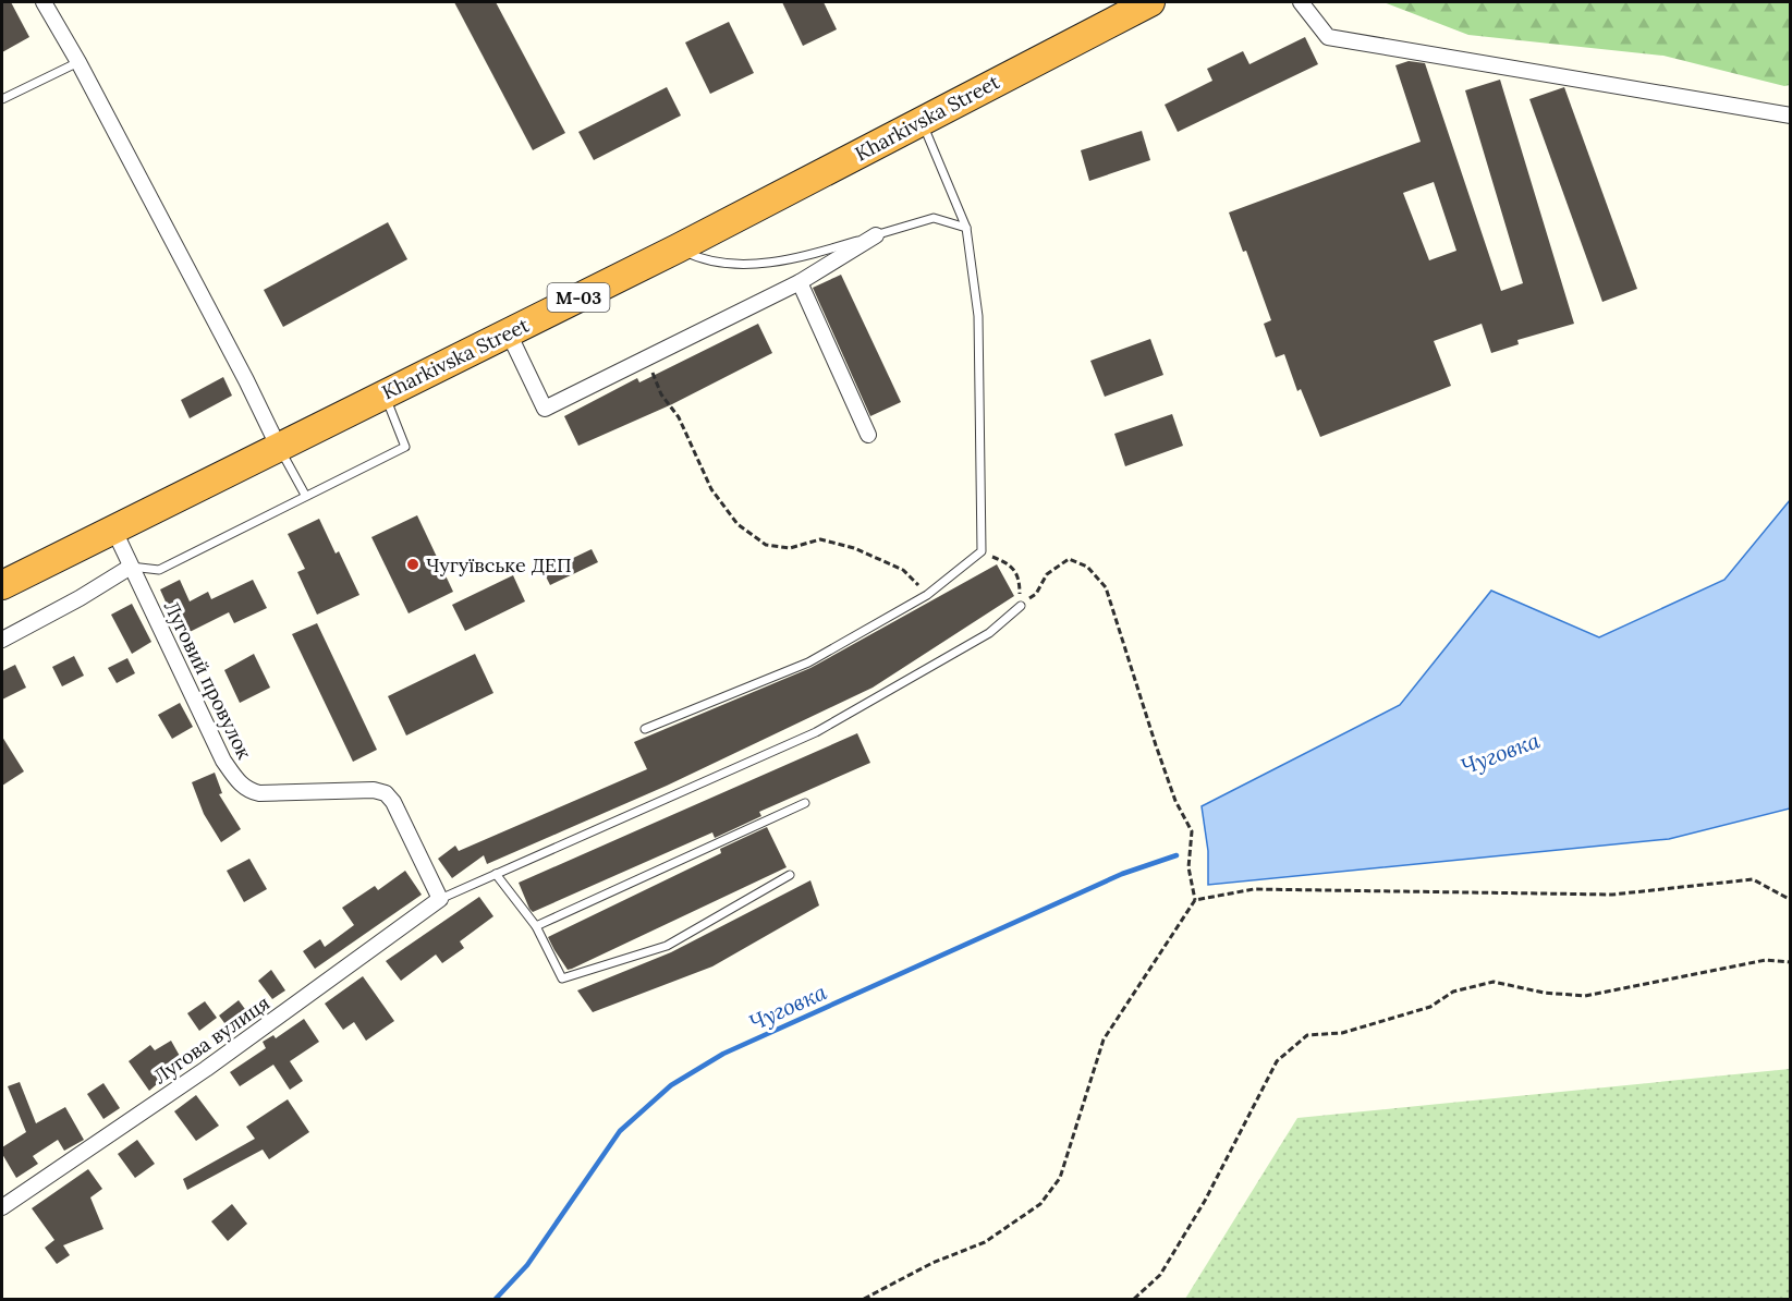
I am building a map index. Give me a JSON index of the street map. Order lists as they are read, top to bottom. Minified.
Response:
{"streets":{"highway":["Kharkivska Street","М-03"],"street":["Луговий провулок","Лугова вулиця"]},"crossings":[["Kharkivska Street","Луговий провулок"],["Луговий провулок","Лугова вулиця"]],"water":["Чуговка"],"places":["Чугуївське ДЕП"]}
